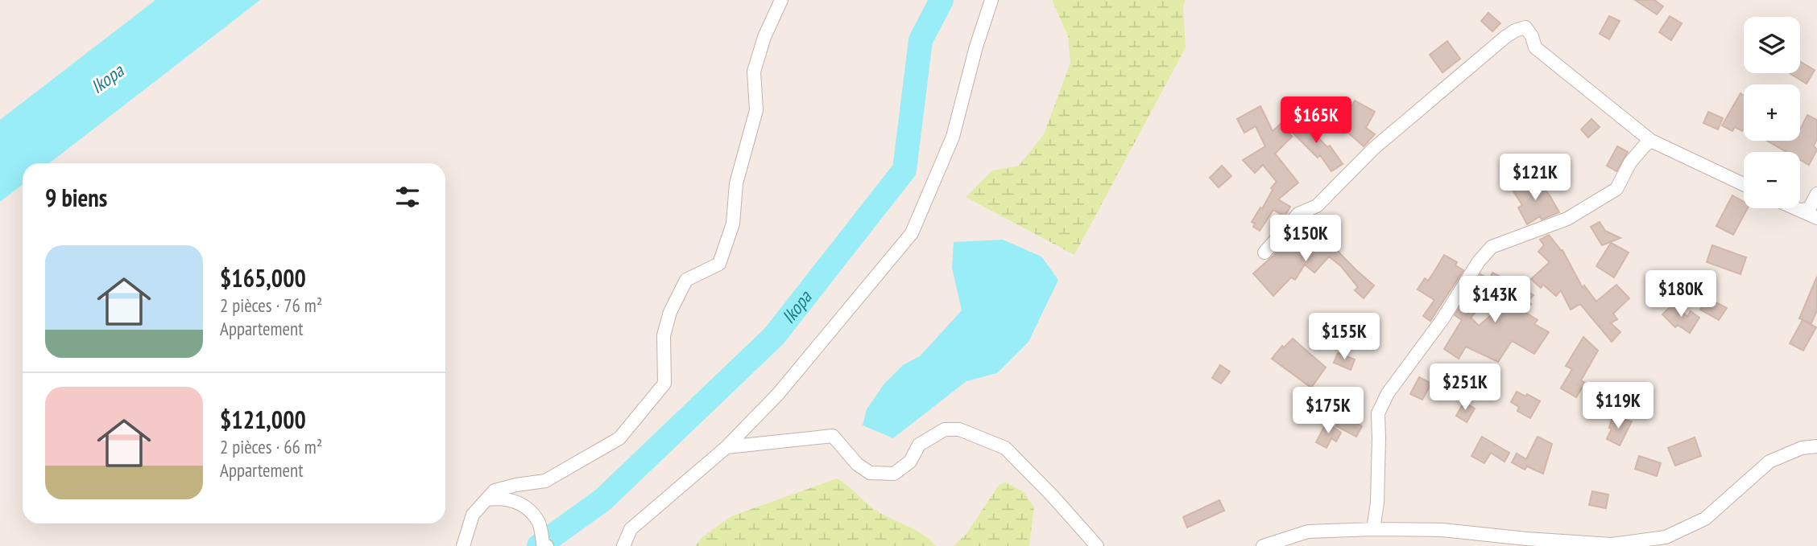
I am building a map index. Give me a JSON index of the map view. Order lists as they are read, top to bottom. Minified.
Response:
{"water":["Ikopa"],"page":{"map_buttons":["+","−"],"price":["$165K","$121K","$150K","$180K","$143K","$155K","$251K","$119K","$175K"],"heading":"9 biens","list":[{"name":"$165,000","note":"2 pièces · 76 m² · Appartement"},{"name":"$121,000","note":"2 pièces · 66 m² · Appartement"}]}}
